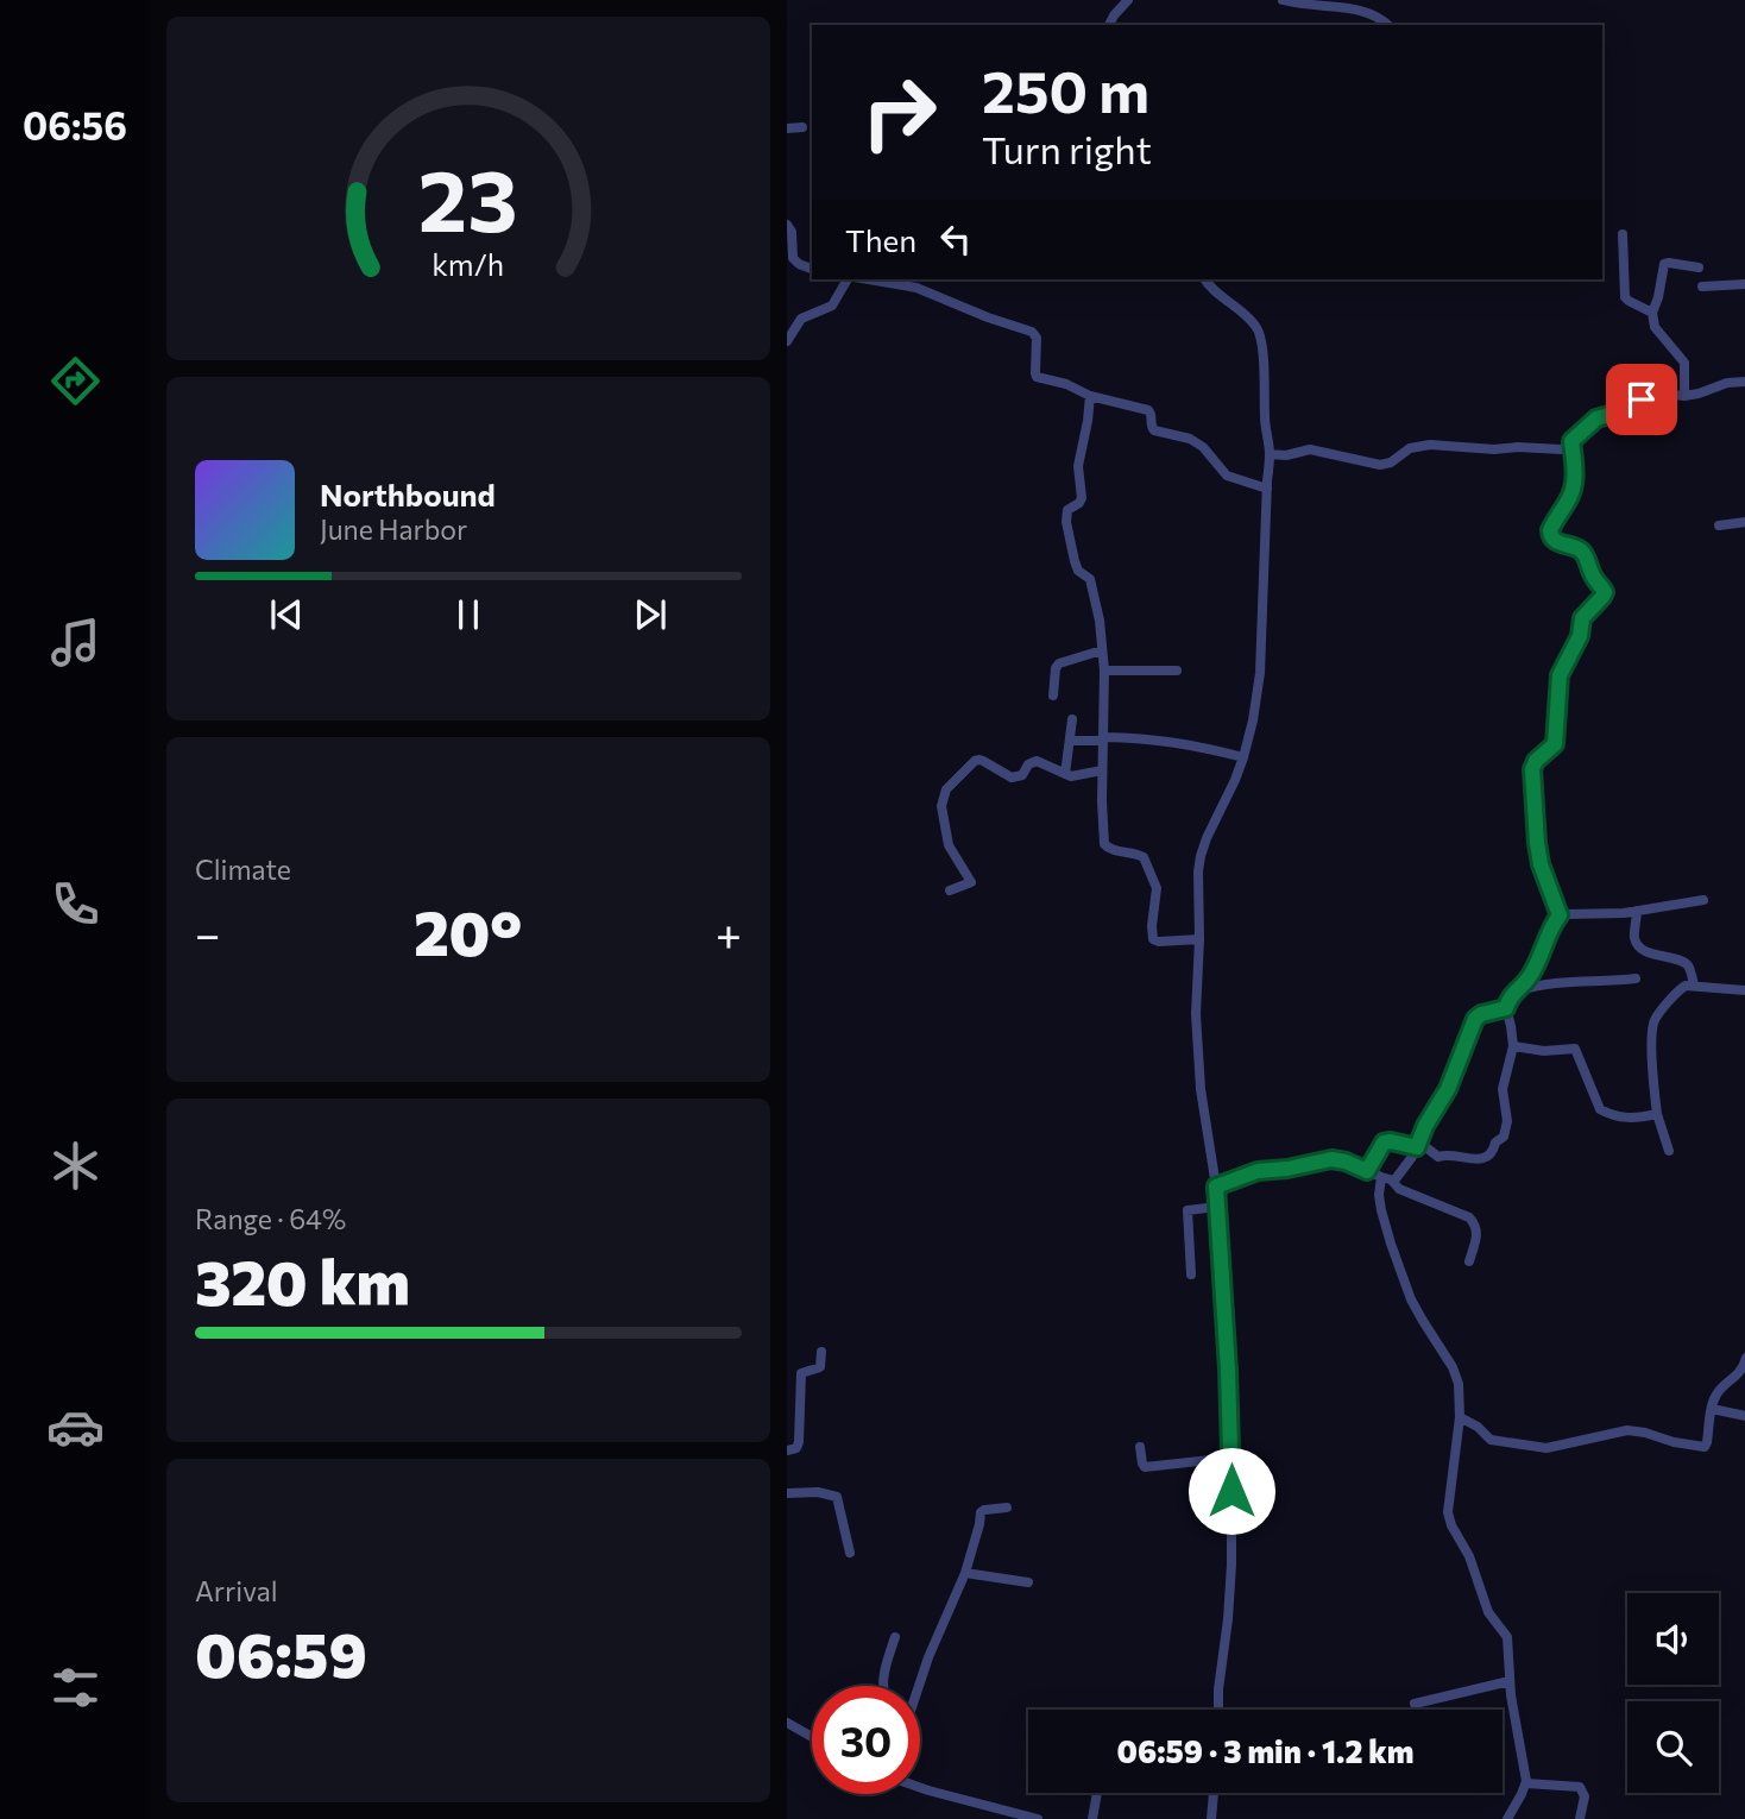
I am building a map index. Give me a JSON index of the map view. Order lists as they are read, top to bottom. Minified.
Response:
{"page":{"tabs":"06:56","turn":["250 m","Turn right"],"then":"Then","song":["Northbound","June Harbor"],"tile":["Climate",["Range · 64%","320 km"],["Arrival","06:59"]],"heat":["−","20°","+"],"limit":"30","trip":"06:59 · 3 min · 1.2 km","gauge":["23","km/h"]}}
